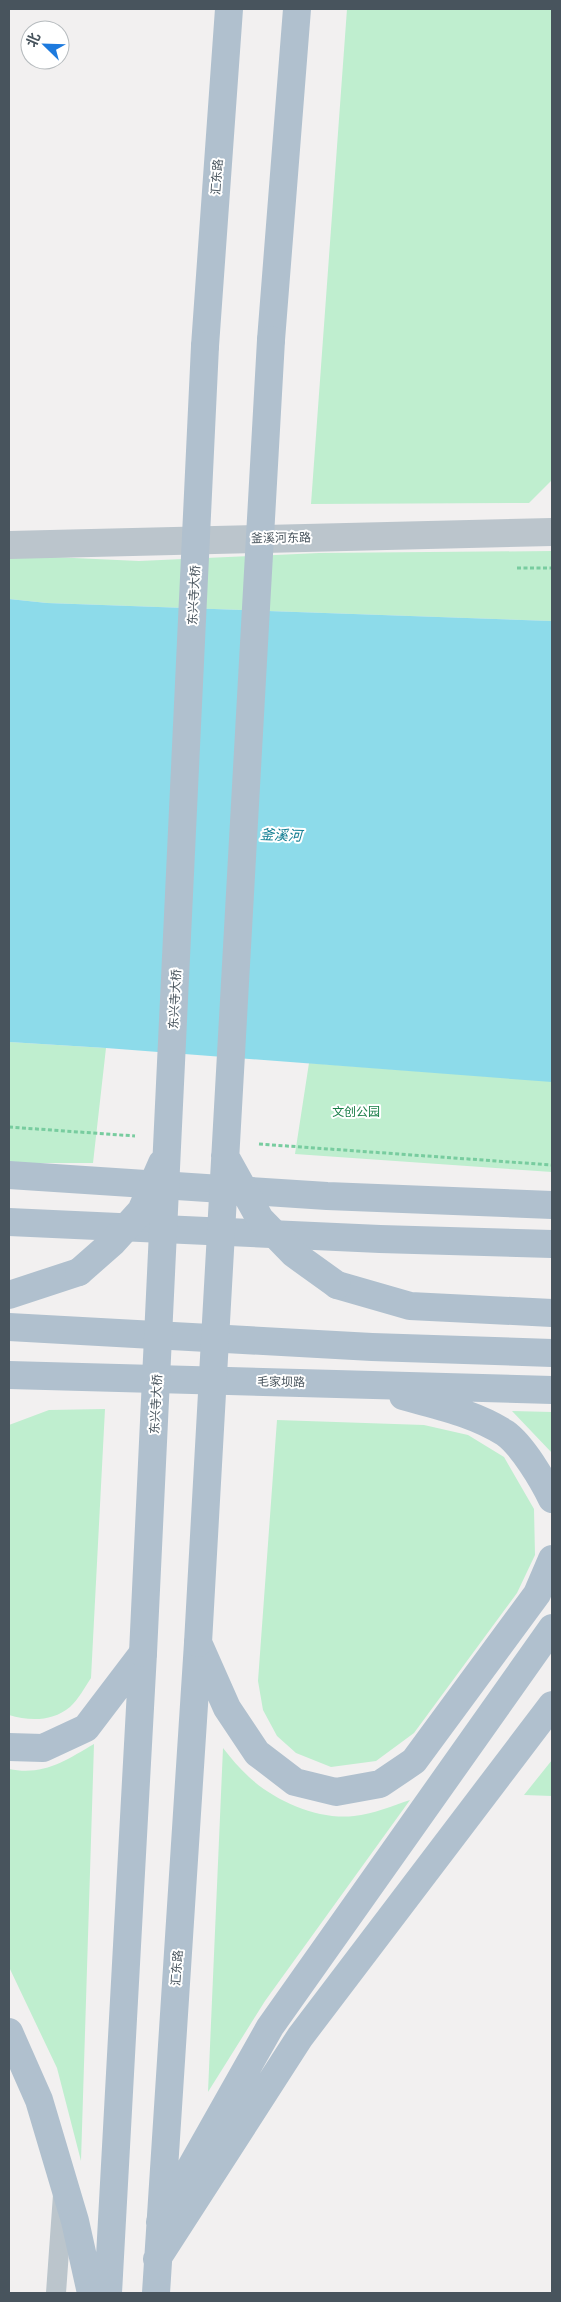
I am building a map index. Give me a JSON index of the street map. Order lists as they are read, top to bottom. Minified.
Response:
{"streets":{"main road":["汇东路","东兴寺大桥","毛家坝路"],"street":["釜溪河东路"]},"crossings":[["汇东路","东兴寺大桥"]],"water":["釜溪河"],"parks":["文创公园"],"north":"top left"}
